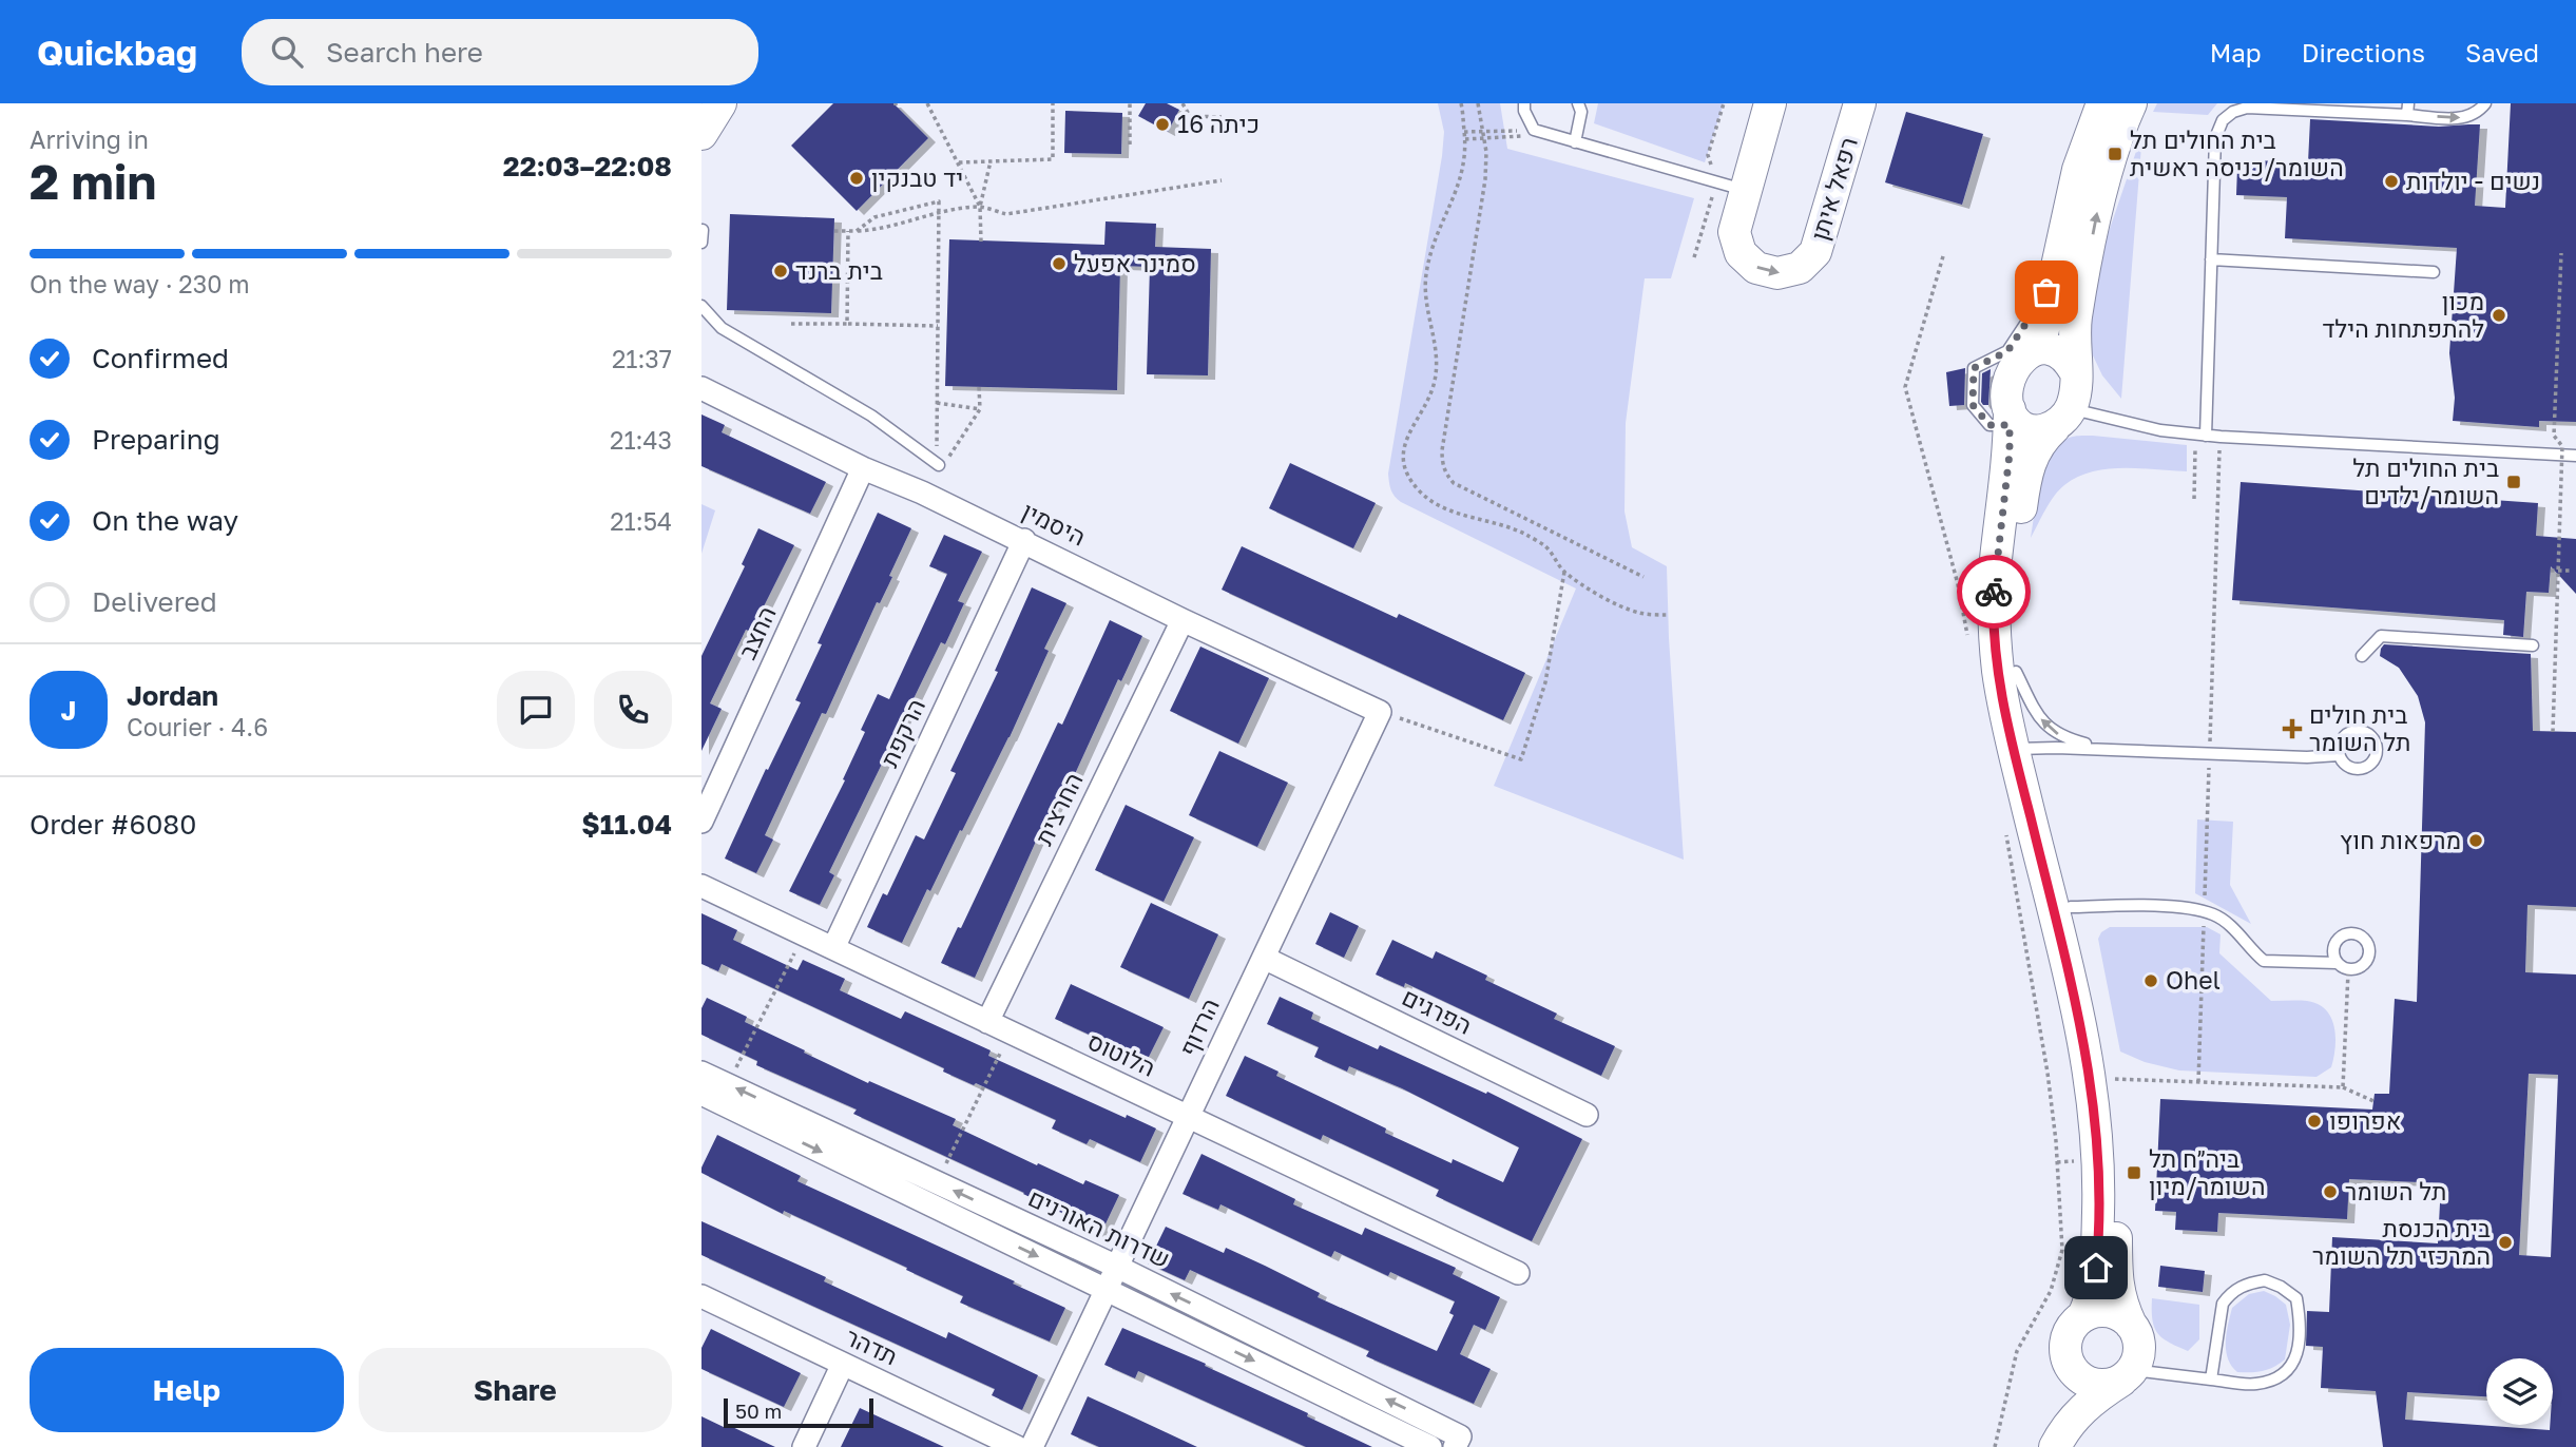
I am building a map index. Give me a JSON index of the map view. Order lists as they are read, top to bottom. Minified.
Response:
{"streets":{"street":["רפאל איתן","היסמין","החצב","הרקפת","החרצית","הפרגים","הרדוף","הלוטוס","שדרות האורנים","תדהר"]},"crossings":[["היסמין","החצב"],["היסמין","הרקפת"],["היסמין","החרצית"],["היסמין","הרדוף"],["הרקפת","הלוטוס"],["החרצית","הלוטוס"],["הפרגים","הרדוף"],["הרדוף","הלוטוס"],["הרדוף","שדרות האורנים"]],"places":{"other":["כיתה 16","יד טבנקין","נשים - יולדות","סמינר אפעל","בית ברנד","מכון להתפתחות הילד","מרפאות חוץ","Ohel","אפרופו","תל השומר","בית הכנסת המרכזי תל השומר"],"transit":["בית החולים תל השומר/כניסה ראשית","בית החולים תל השומר/ילדים","ביה״ח תל השומר/מיון"],"health":["בית חולים תל השומר"]},"scale_bar":"50 m","page":{"header":"Quickbag","search":"Search here","nav":["Map","Directions","Saved"],"heading":["2 min","Arriving in","22:03–22:08"],"panel":["Jordan","Courier · 4.6","Order #6080","$11.04"],"bar":"On the way · 230 m","list":[["Confirmed","21:37"],["Preparing","21:43"],["On the way","21:54"],"Delivered"],"round":"J","buttons":["Help","Share"],"scale":"50 m"}}
